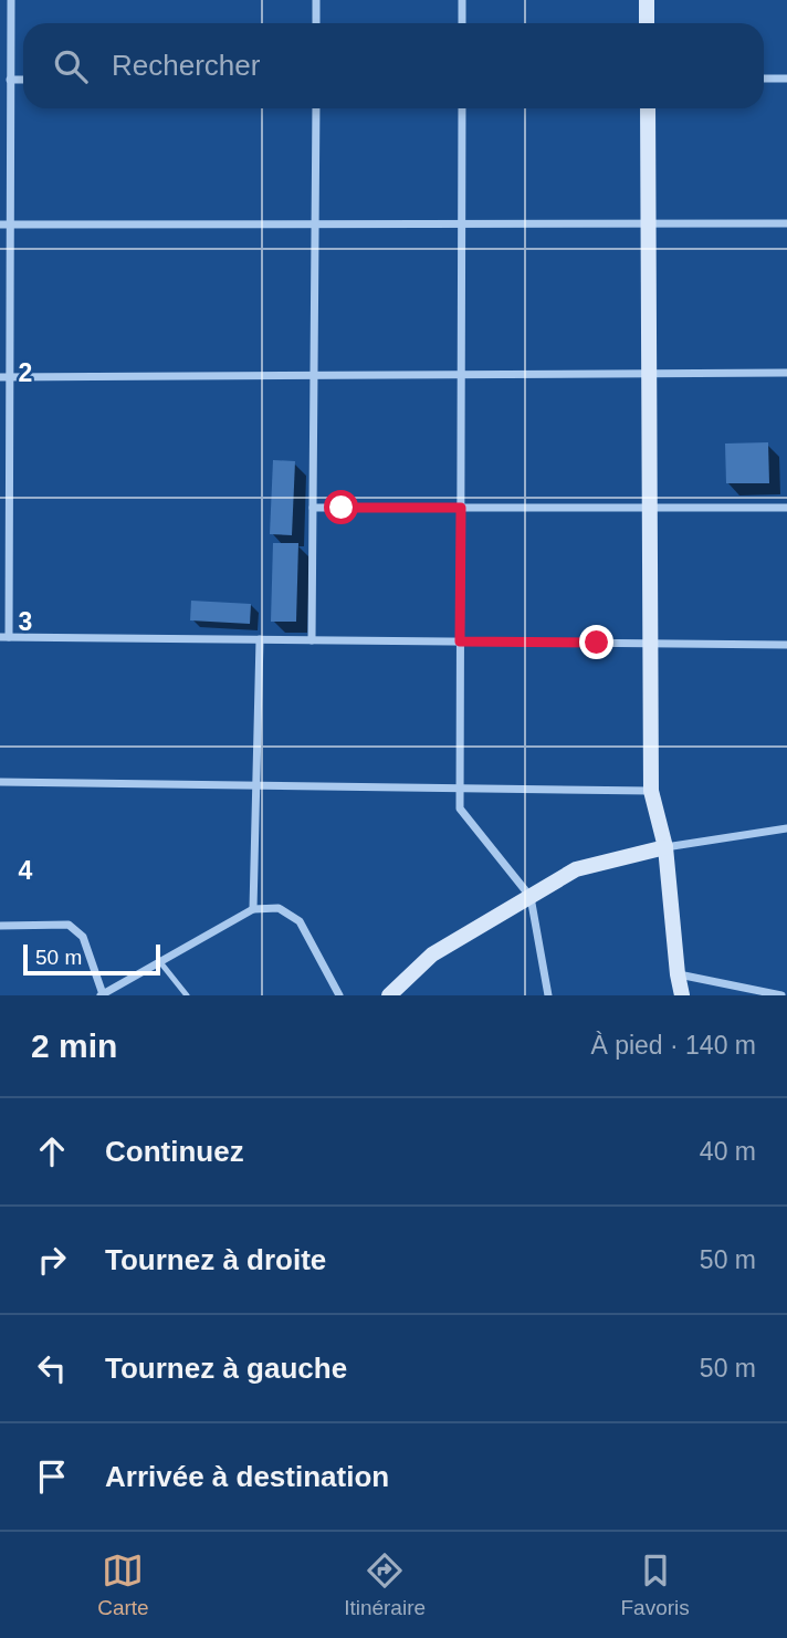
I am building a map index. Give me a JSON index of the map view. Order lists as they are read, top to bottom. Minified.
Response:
{"scale_bar":"50 m","page":{"search":"Rechercher","scale":"50 m","heading":["2 min","À pied · 140 m"],"list":[["Continuez","40 m"],["Tournez à droite","50 m"],["Tournez à gauche","50 m"],"Arrivée à destination"],"nav":["Carte","Itinéraire","Favoris"]},"grid":{"rows":["2","3","4"]}}
